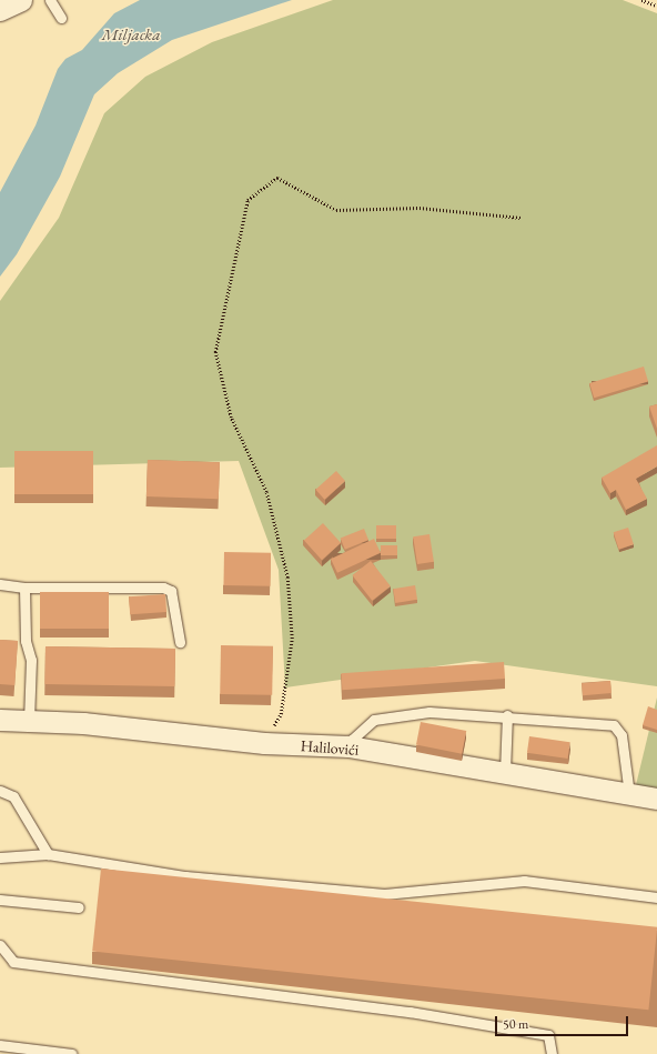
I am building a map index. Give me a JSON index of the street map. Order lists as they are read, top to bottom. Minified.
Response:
{"streets":{"street":["Halilovići"]},"water":["Miljacka"],"scale_bar":"50 m"}
